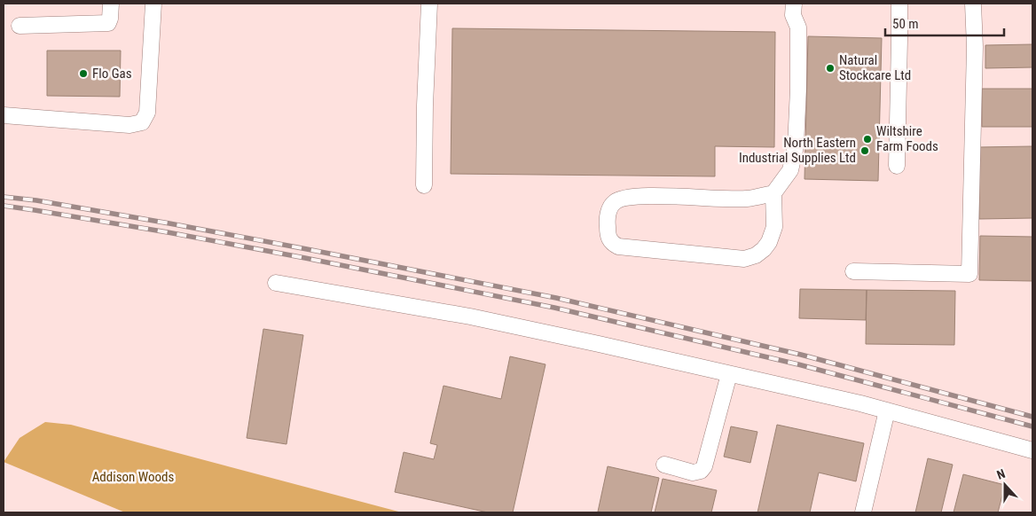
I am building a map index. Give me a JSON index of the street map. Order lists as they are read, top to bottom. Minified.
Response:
{"parks":["Addison Woods"],"places":["Natural Stockcare Ltd","Flo Gas","Wiltshire Farm Foods","North Eastern Industrial Supplies Ltd"],"scale_bar":"50 m","north":"top"}
